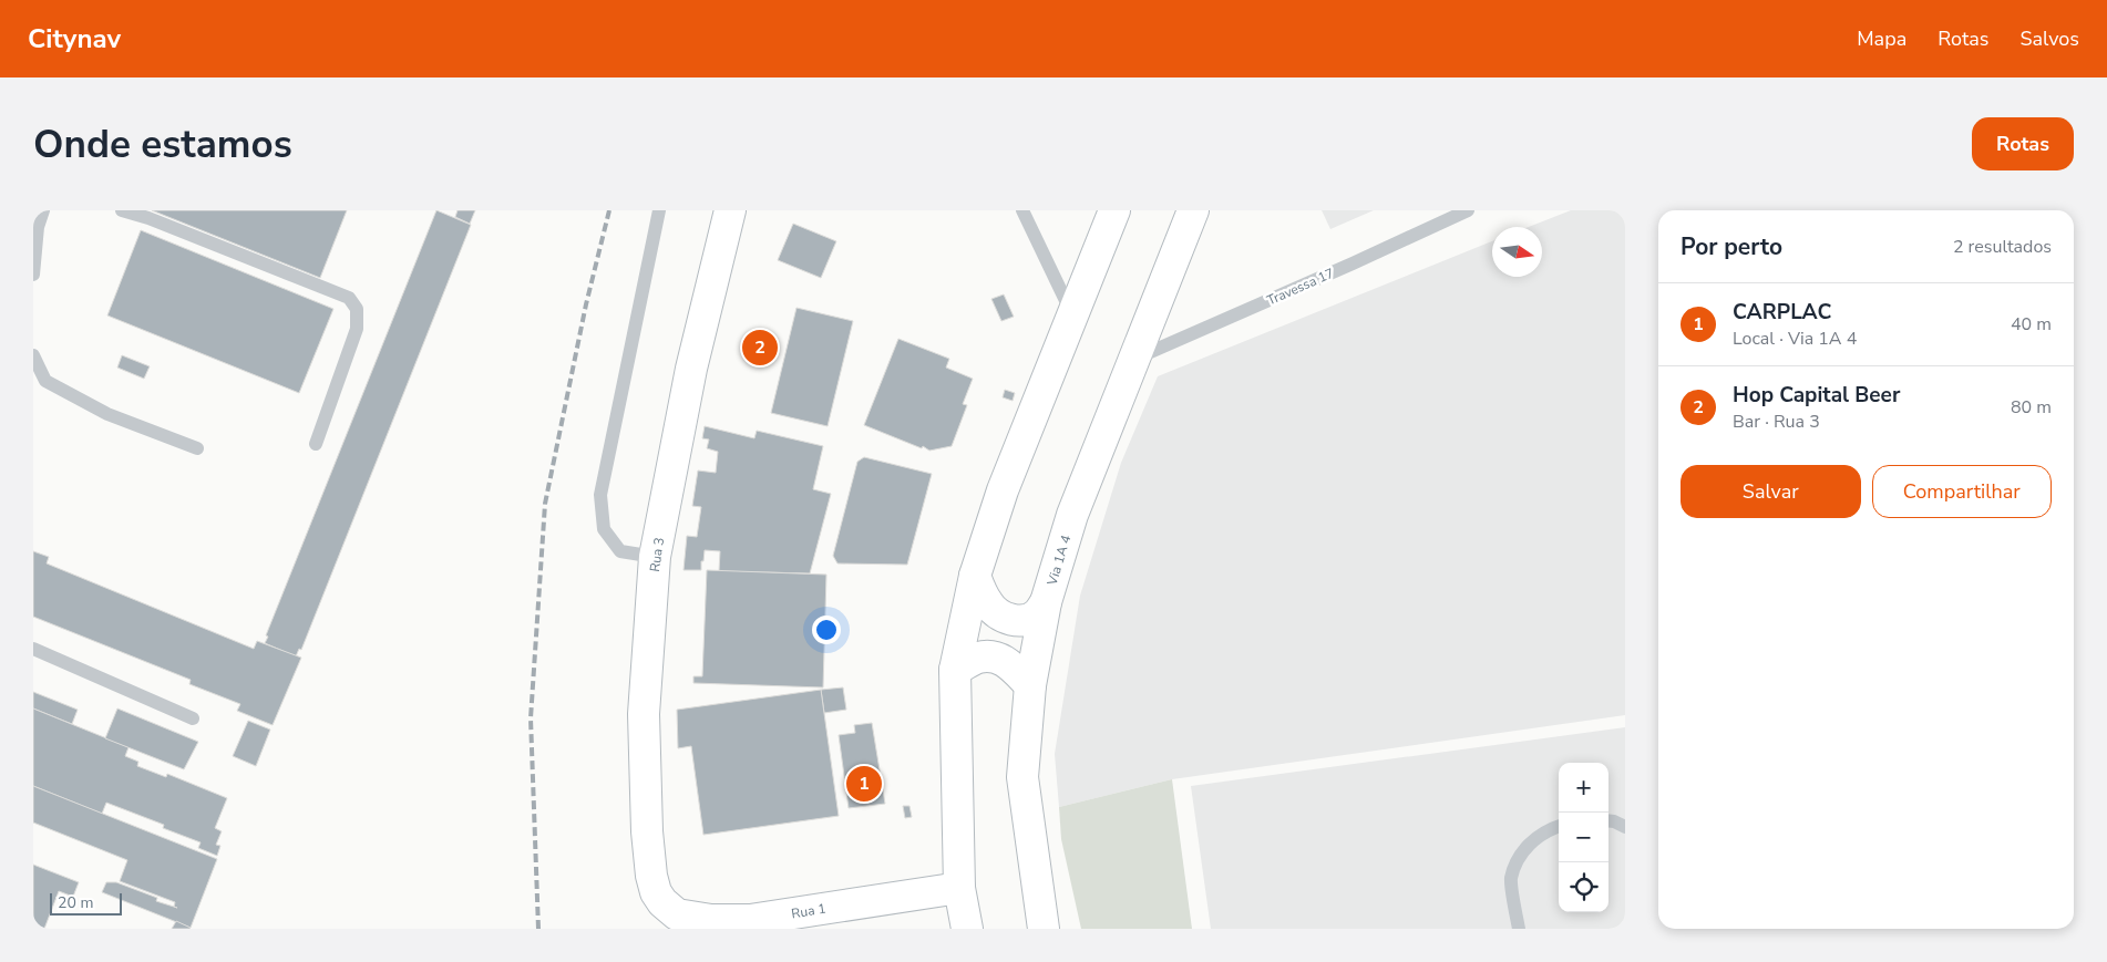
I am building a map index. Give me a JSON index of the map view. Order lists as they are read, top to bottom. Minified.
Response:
{"streets":{"main road":["Rua 3","Via 1A 4","Rua 1"],"lane":["Travessa 17"]},"crossings":[["Travessa 17","Via 1A 4"],["Rua 3","Rua 1"]],"scale_bar":"20 m","north":"right","page":{"header":"Citynav","nav":["Mapa","Rotas","Salvos"],"buttons":["Rotas",["Salvar","Compartilhar"]],"title":"Onde estamos","heading":["Por perto","2 resultados"],"list":[{"mark":"1","name":"CARPLAC","note":"Local · Via 1A 4","value":"40 m"},{"mark":"2","name":"Hop Capital Beer","note":"Bar · Rua 3","value":"80 m"}],"pins":["2","1"],"map_buttons":["+","−"],"scale":"20 m"}}
